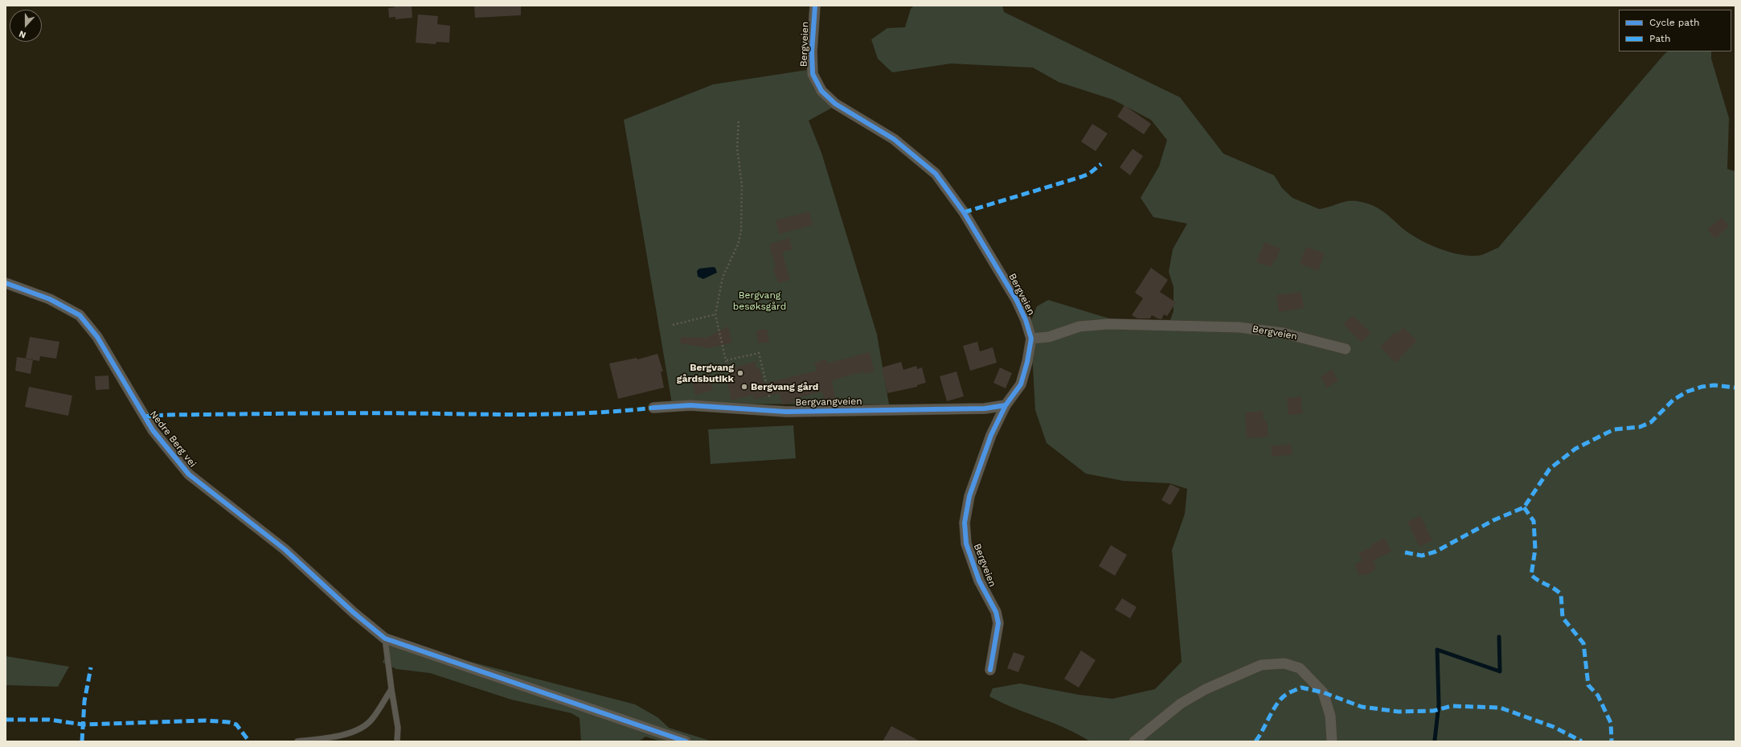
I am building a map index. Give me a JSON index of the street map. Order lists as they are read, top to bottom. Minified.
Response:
{"streets":{"street":["Bergveien","Bergvangveien","Nedre Berg vei"]},"crossings":[["Bergveien","Bergvangveien"]],"parks":["Bergvang besøksgård"],"places":["Bergvang gårdsbutikk","Bergvang gård"],"legend":["Cycle path","Path"],"north":"bottom"}
